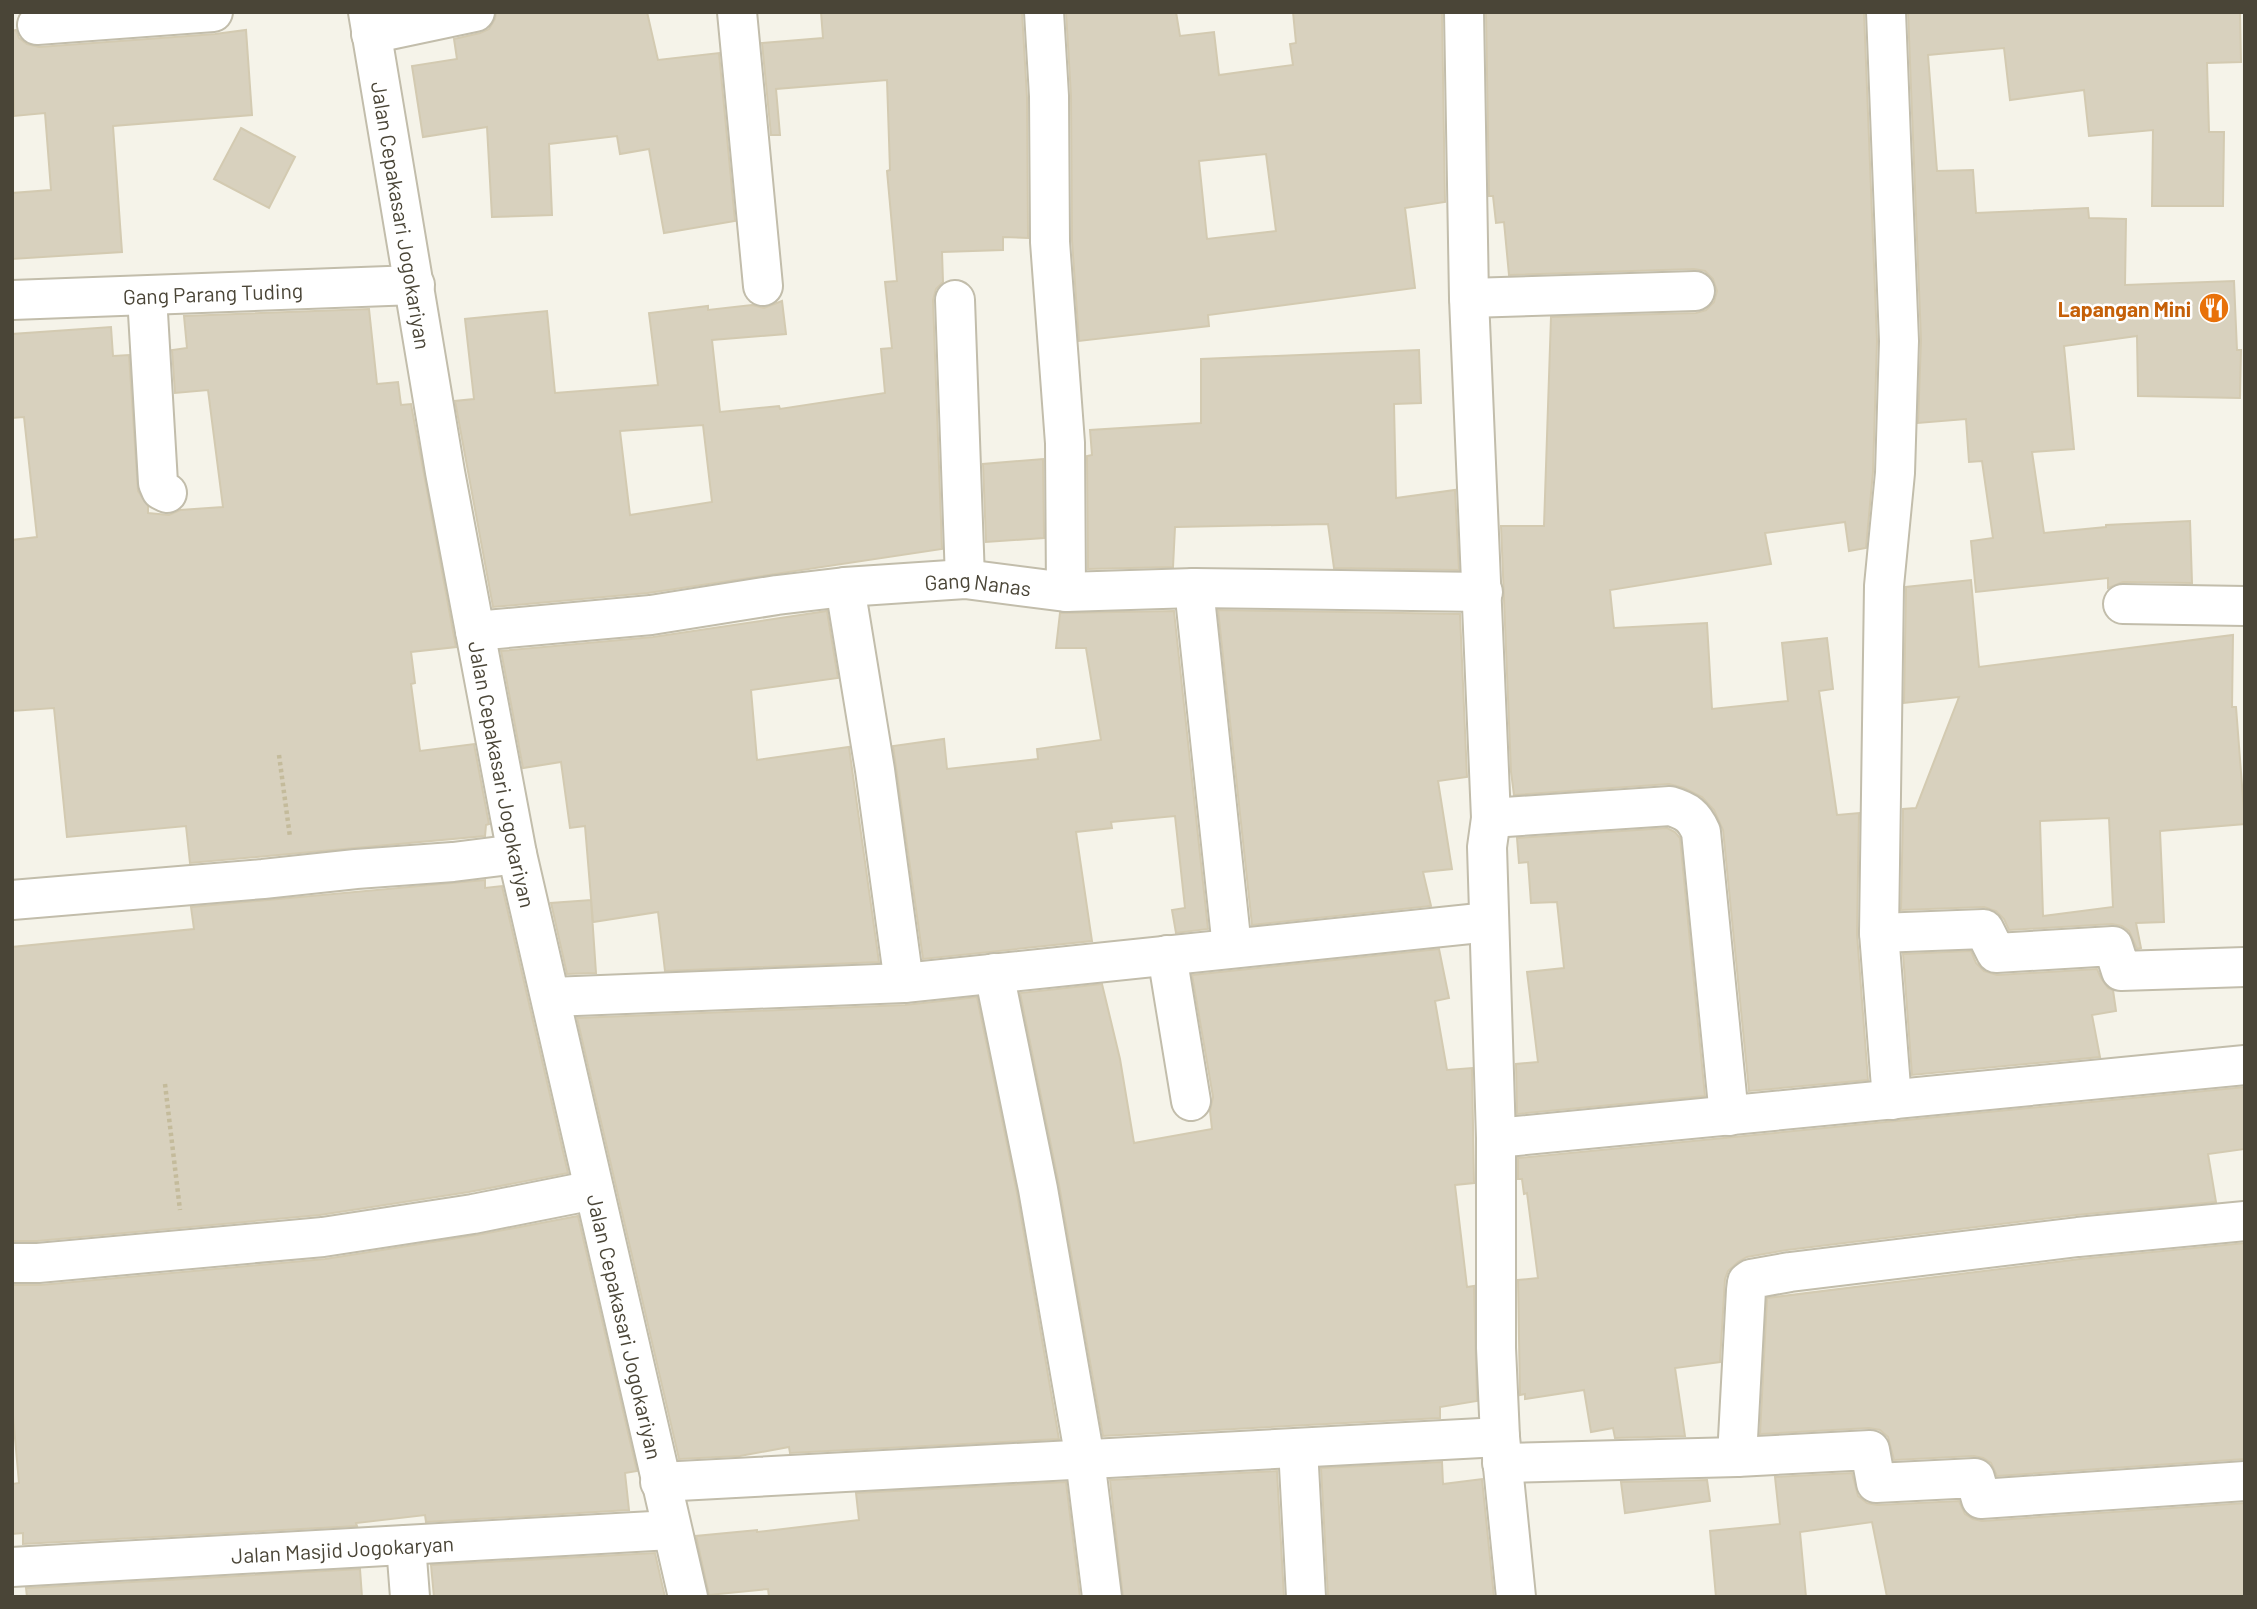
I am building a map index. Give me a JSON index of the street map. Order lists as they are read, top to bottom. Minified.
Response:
{"streets":{"street":["Jalan Cepakasari Jogokariyan","Gang Parang Tuding","Gang Nanas","Jalan Masjid Jogokaryan"]},"crossings":[["Jalan Cepakasari Jogokariyan","Gang Parang Tuding"],["Jalan Cepakasari Jogokariyan","Gang Nanas"],["Jalan Cepakasari Jogokariyan","Jalan Masjid Jogokaryan"]],"places":{"restaurant":["Lapangan Mini"]}}
